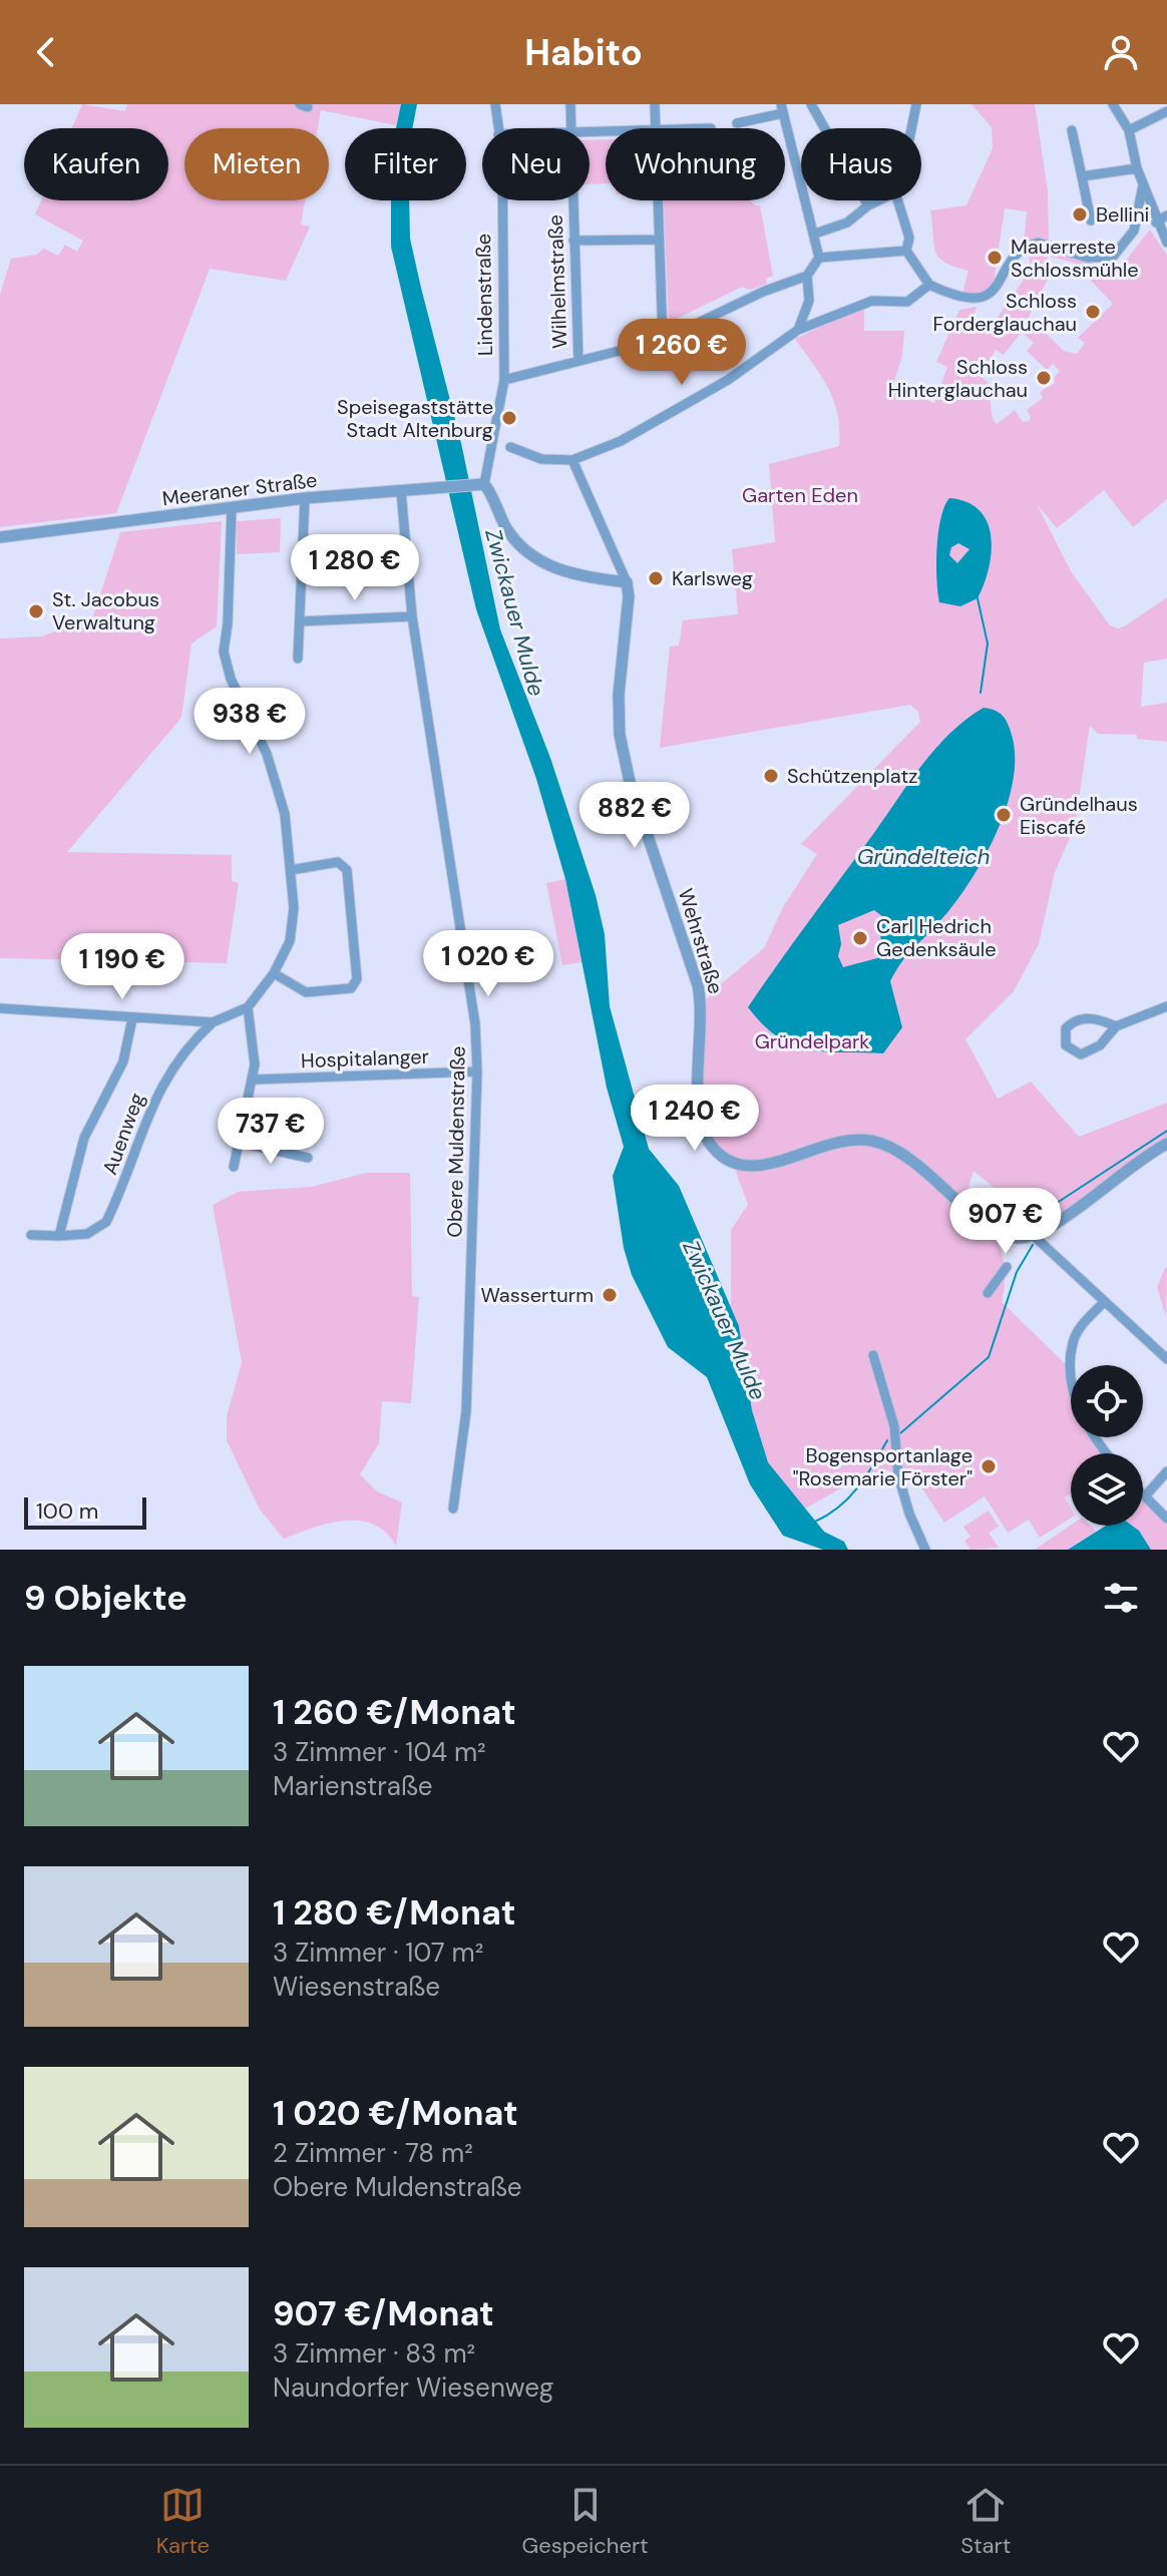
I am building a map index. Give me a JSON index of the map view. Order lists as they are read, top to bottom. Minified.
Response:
{"streets":{"street":["Wilhelmstraße","Lindenstraße","Meeraner Straße","Wehrstraße","Hospitalanger","Auenweg","Obere Muldenstraße"]},"crossings":[["Lindenstraße","Meeraner Straße"],["Meeraner Straße","Obere Muldenstraße"],["Hospitalanger","Obere Muldenstraße"]],"water":["Zwickauer Mulde","Gründelteich"],"parks":["Garten Eden","Gründelpark"],"places":["Bellini","Mauerreste Schlossmühle","Schloss Forderglauchau","Schloss Hinterglauchau","Speisegaststätte Stadt Altenburg","Karlsweg","St. Jacobus Verwaltung","Schützenplatz","Gründelhaus Eiscafé","Carl Hedrich Gedenksäule","Wasserturm","Bogensportanlage \"Rosemarie Förster\""],"scale_bar":"100 m","page":{"header":"Habito","chip":["Kaufen","Mieten","Filter","Neu","Wohnung","Haus"],"price":["1 260 €","1 280 €","938 €","882 €","1 020 €","1 190 €","1 240 €","737 €","907 €"],"scale":"100 m","heading":"9 Objekte","list":[{"name":"1 260 €/Monat","note":"3 Zimmer · 104 m² · Marienstraße"},{"name":"1 280 €/Monat","note":"3 Zimmer · 107 m² · Wiesenstraße"},{"name":"1 020 €/Monat","note":"2 Zimmer · 78 m² · Obere Muldenstraße"},{"name":"907 €/Monat","note":"3 Zimmer · 83 m² · Naundorfer Wiesenweg"}],"tabs":["Karte","Gespeichert","Start"]}}
